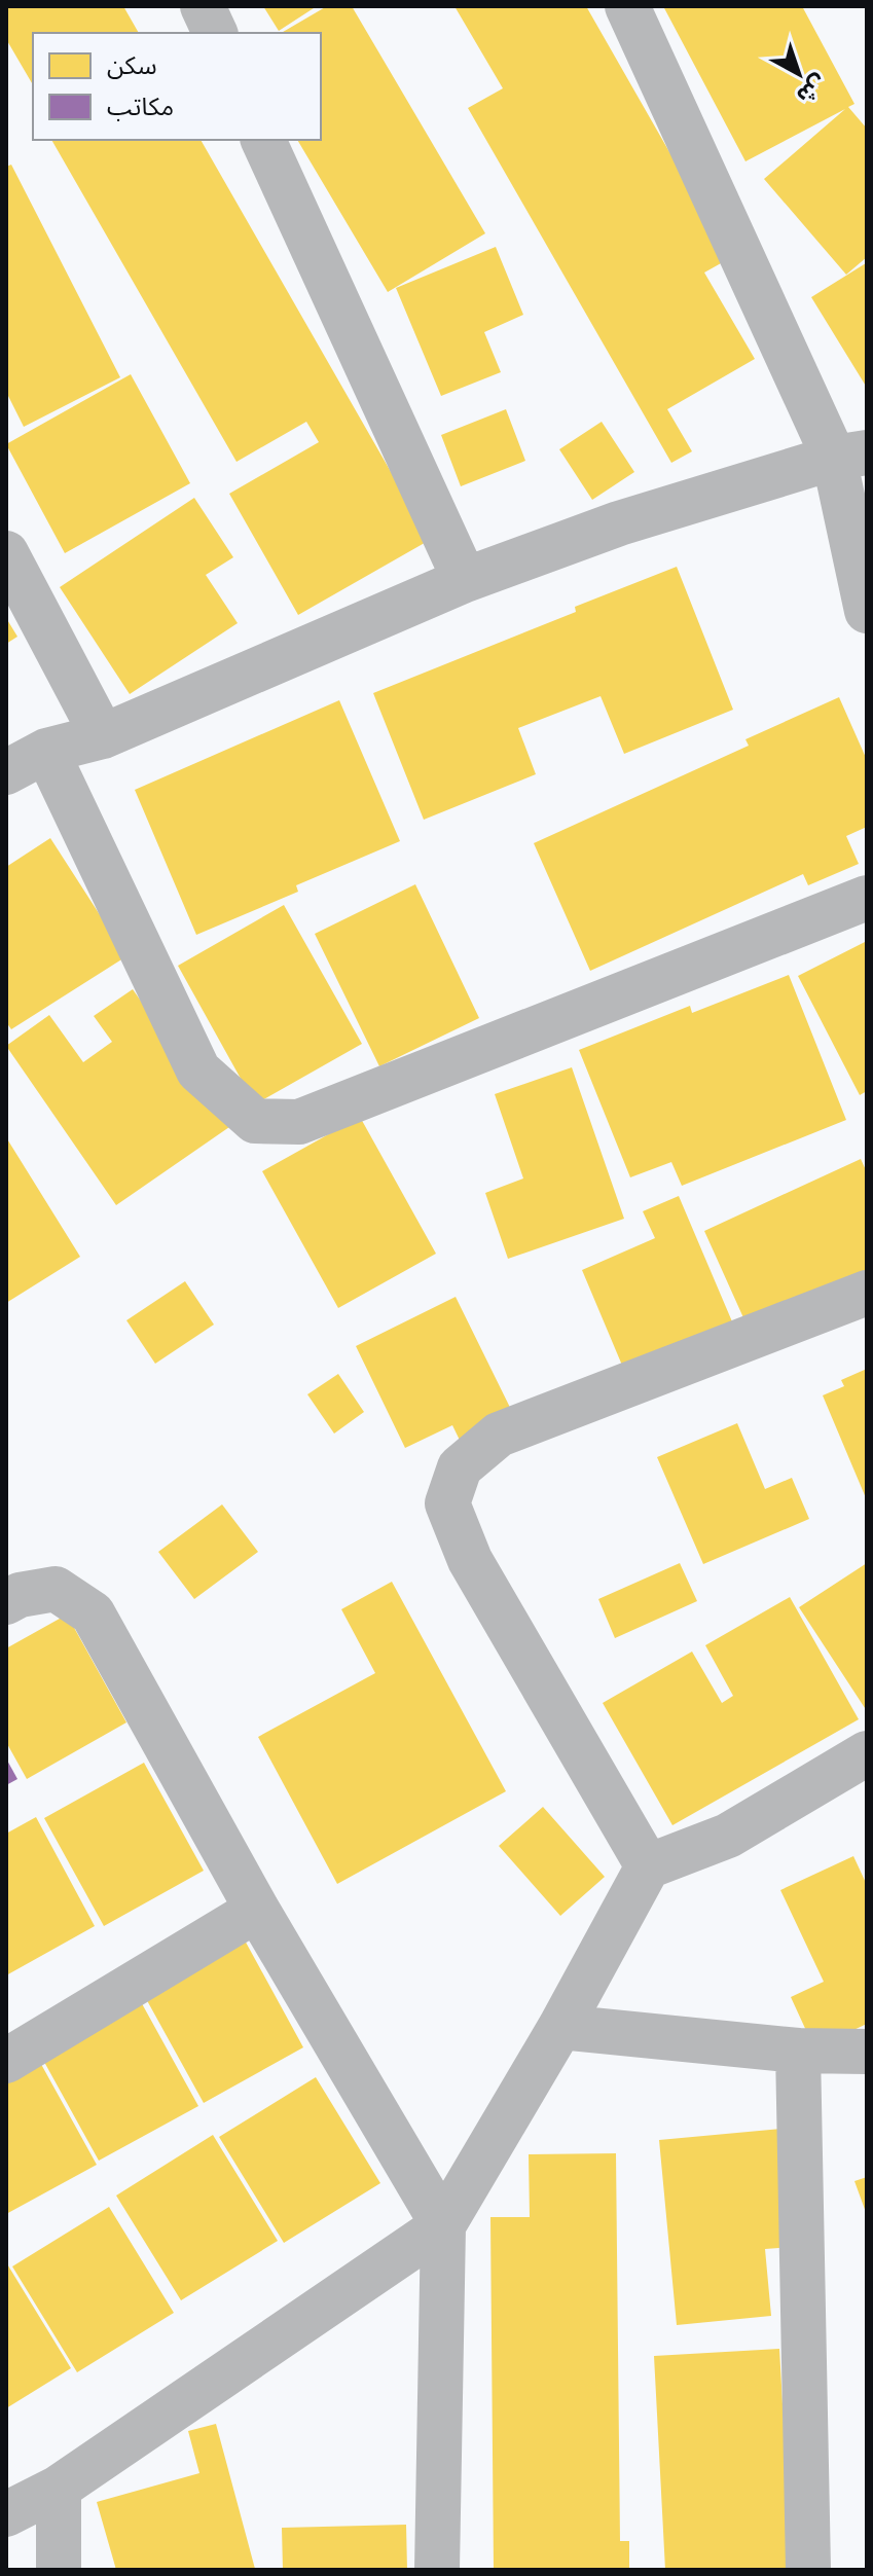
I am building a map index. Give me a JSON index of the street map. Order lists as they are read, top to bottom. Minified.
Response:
{"legend":["سكن","مكاتب"],"north":"bottom right"}
